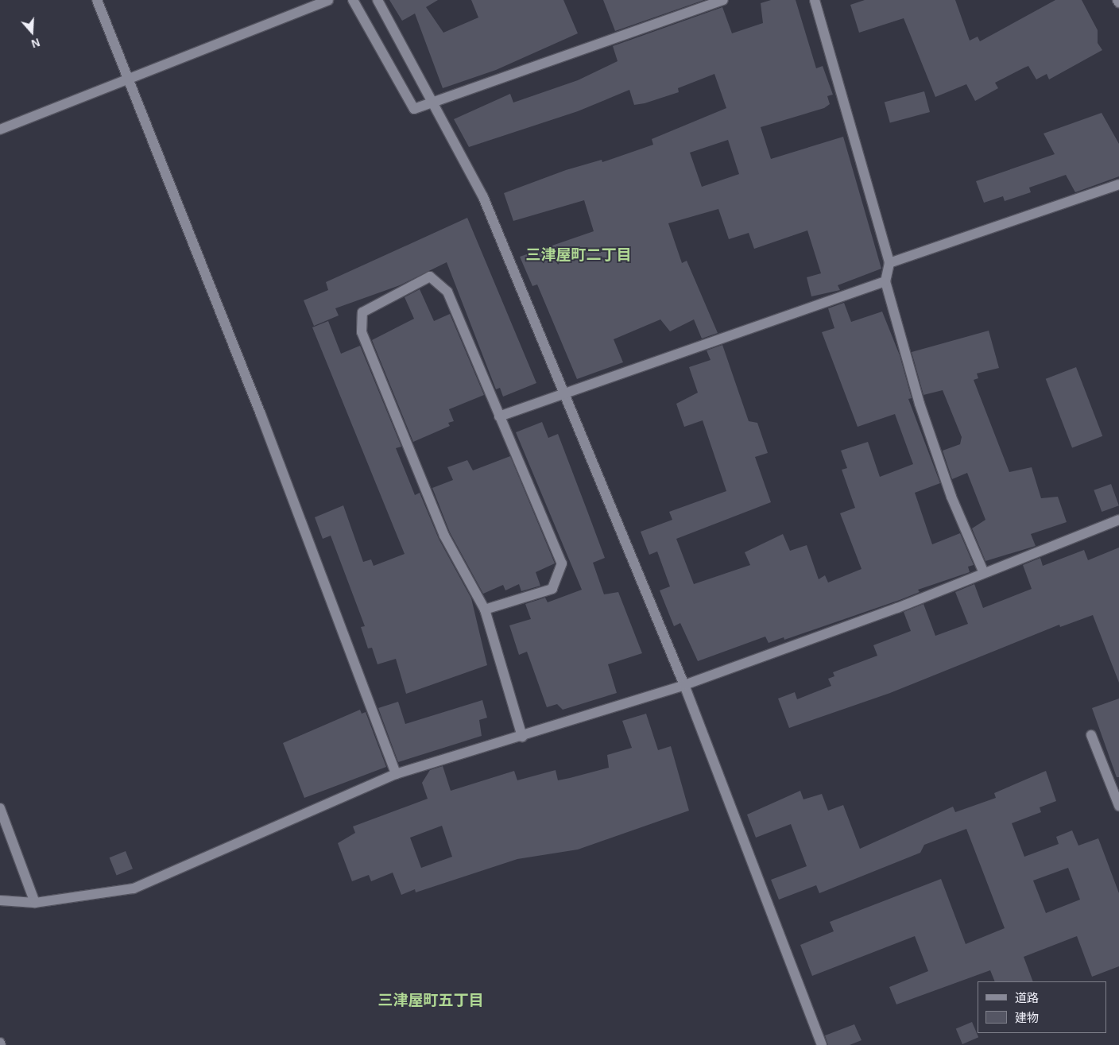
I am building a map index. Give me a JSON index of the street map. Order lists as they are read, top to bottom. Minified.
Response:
{"districts":["三津屋町二丁目","三津屋町五丁目"],"legend":["道路","建物"],"north":"bottom"}
